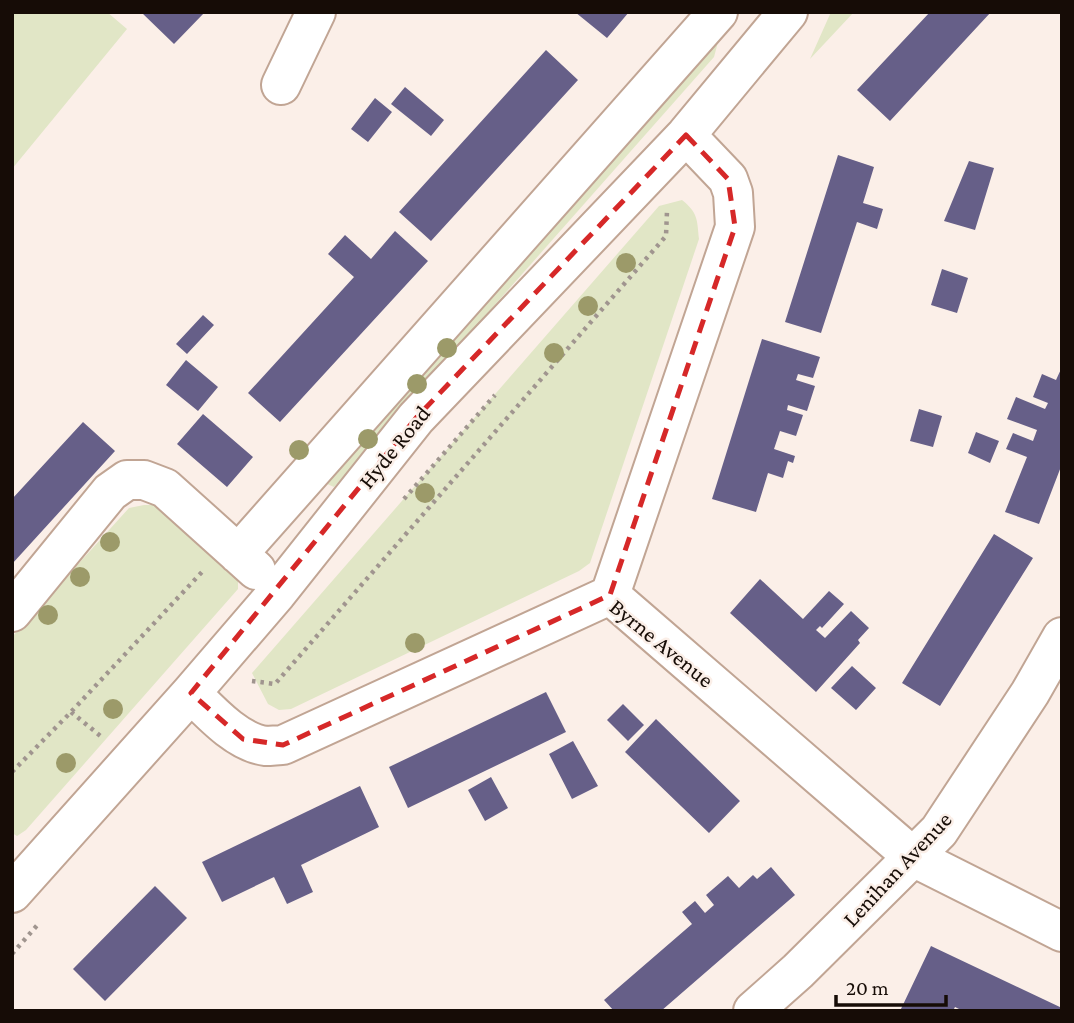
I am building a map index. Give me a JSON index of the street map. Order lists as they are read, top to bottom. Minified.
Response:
{"streets":{"street":["Hyde Road","Byrne Avenue","Lenihan Avenue"]},"crossings":[["Hyde Road","Byrne Avenue"],["Byrne Avenue","Lenihan Avenue"]],"scale_bar":"20 m"}
